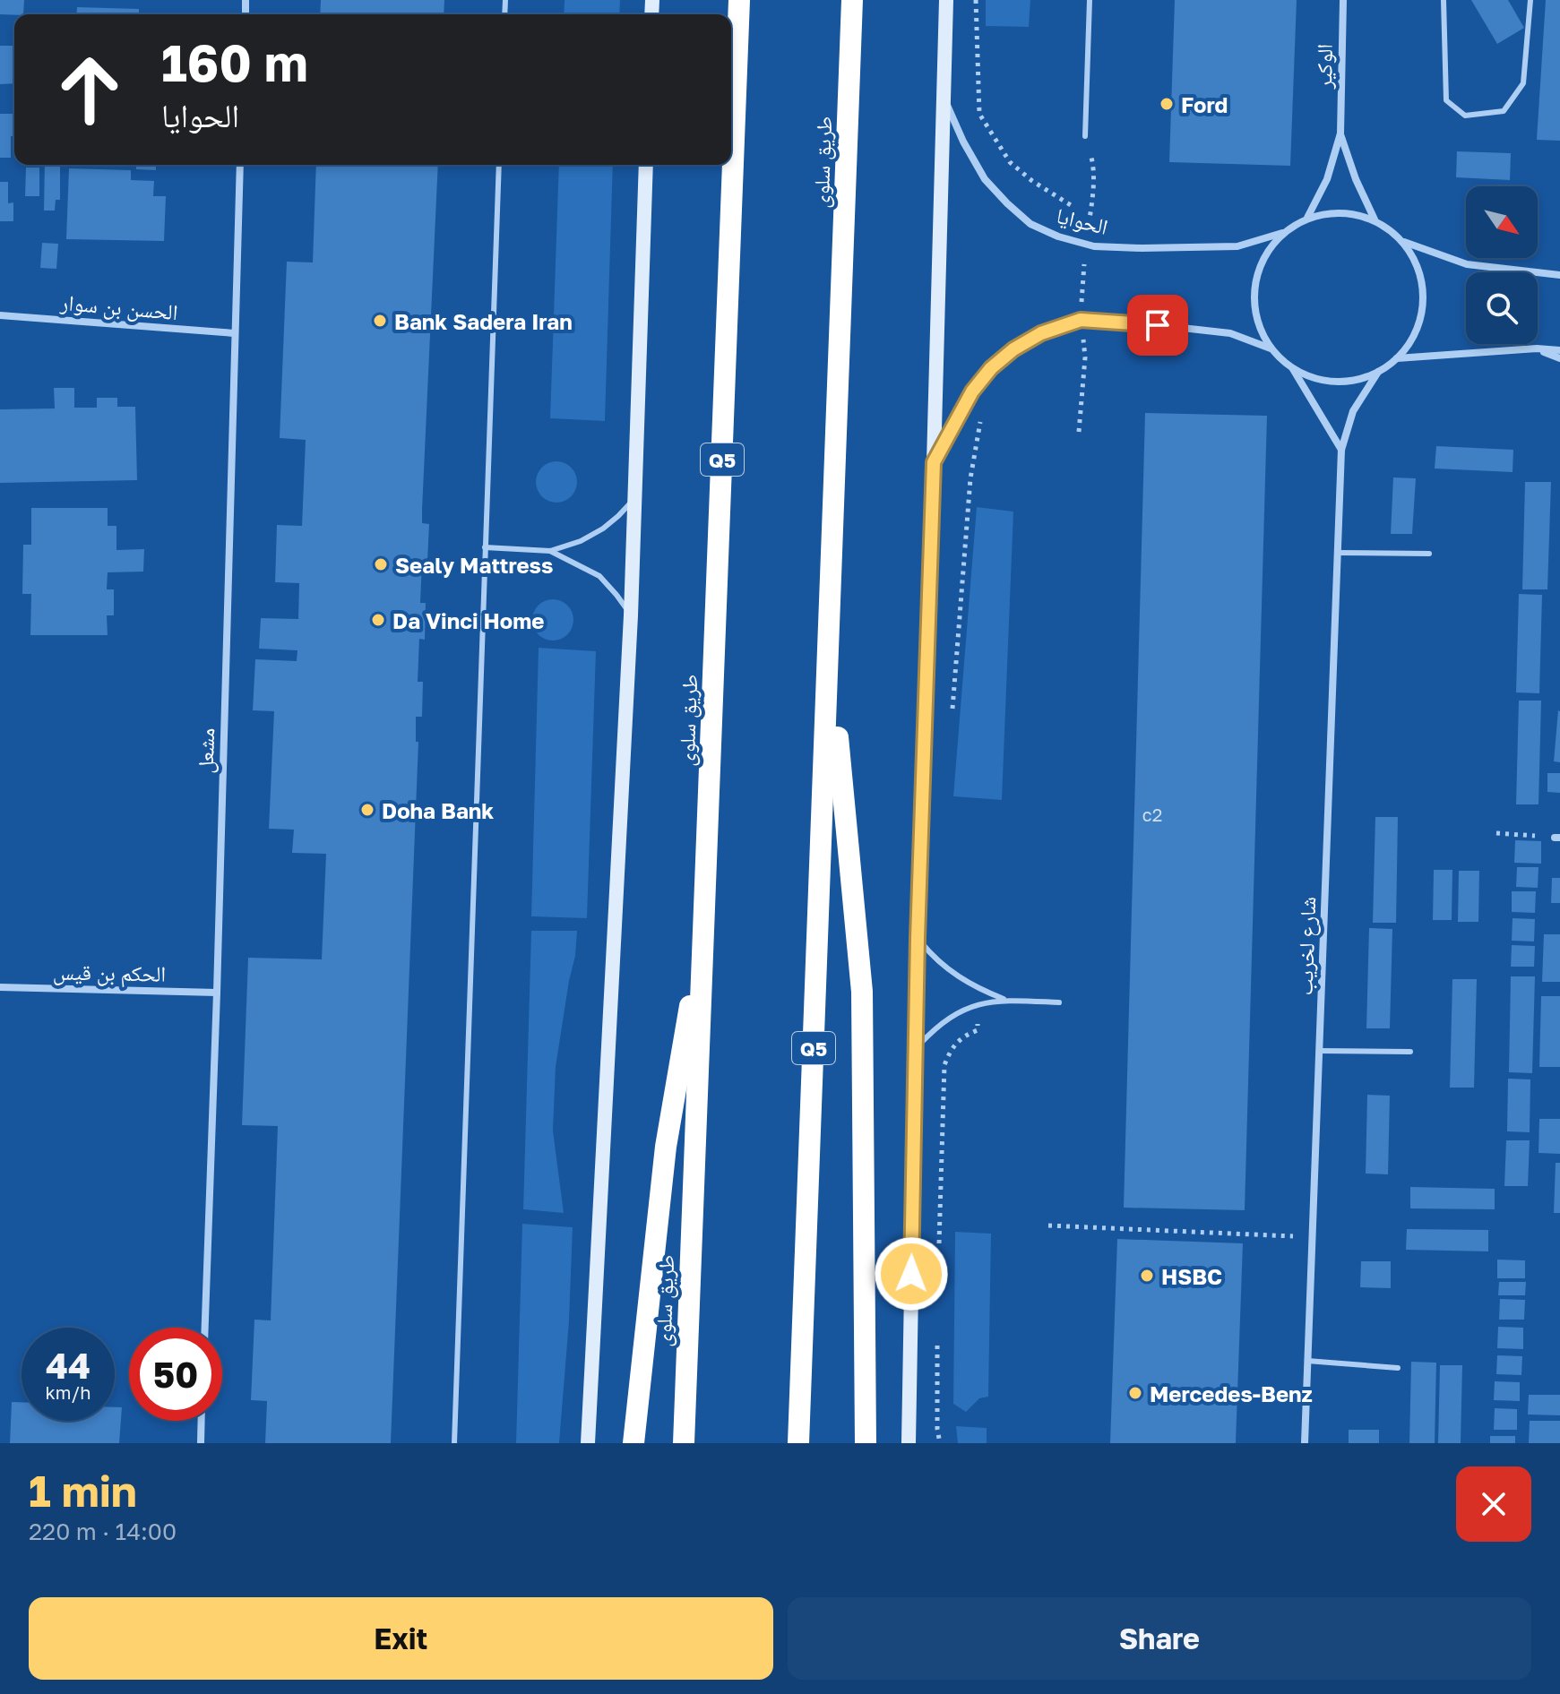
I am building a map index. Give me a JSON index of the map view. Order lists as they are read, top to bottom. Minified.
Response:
{"streets":{"highway":["طريق سلوى","Q5"],"street":["الوكير","الحوايا","الحسن بن سوار","مشعل","شارع لخريب","الحكم بن قيس"]},"crossings":[["الوكير","الحوايا"],["الوكير","شارع لخريب"],["الحوايا","شارع لخريب"],["الحسن بن سوار","مشعل"],["مشعل","الحكم بن قيس"]],"places":["Ford","Bank Sadera Iran","Sealy Mattress","Da Vinci Home","Doha Bank","HSBC","Mercedes-Benz"],"house_numbers":["c2"],"north":"bottom right","page":{"turn":["160 m","الحوايا"],"speed":"44 km/h","limit":"50","heading":["1 min","220 m · 14:00"],"buttons":["Exit","Share"]}}
